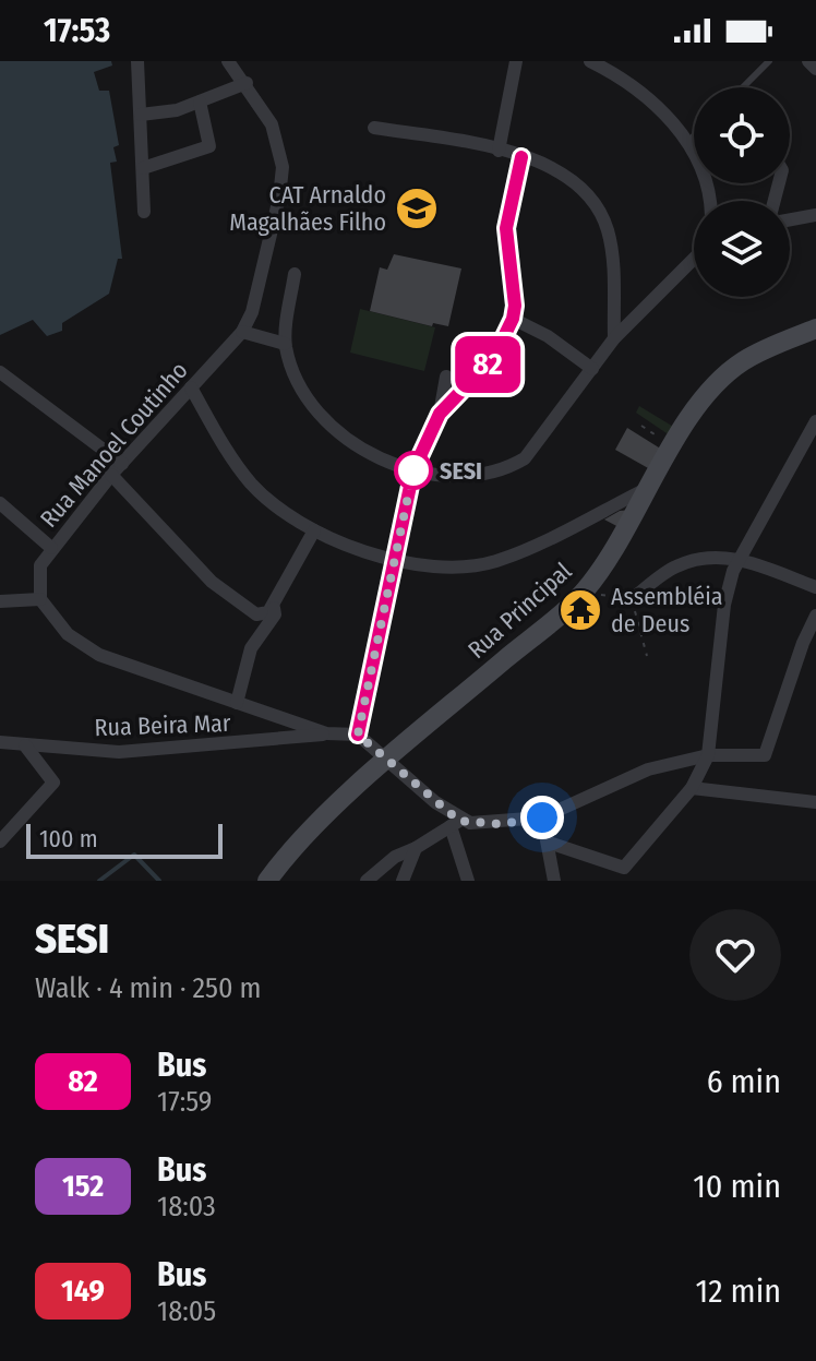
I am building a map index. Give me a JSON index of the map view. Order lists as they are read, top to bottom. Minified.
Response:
{"streets":{"street":["Rua Manoel Coutinho","Rua Principal","Rua Beira Mar"]},"places":{"school or university":["CAT Arnaldo Magalhães Filho"],"other":["SESI"],"temple":["Assembléia de Deus"]},"lines":["bus line 82"],"scale_bar":"100 m","page":{"status":"17:53","on_map":"82","scale":"100 m","heading":["SESI","Walk · 4 min · 250 m"],"list":[{"mark":"82","name":"Bus","note":"17:59","value":"6 min"},{"mark":"152","name":"Bus","note":"18:03","value":"10 min"},{"mark":"149","name":"Bus","note":"18:05","value":"12 min"}]}}
